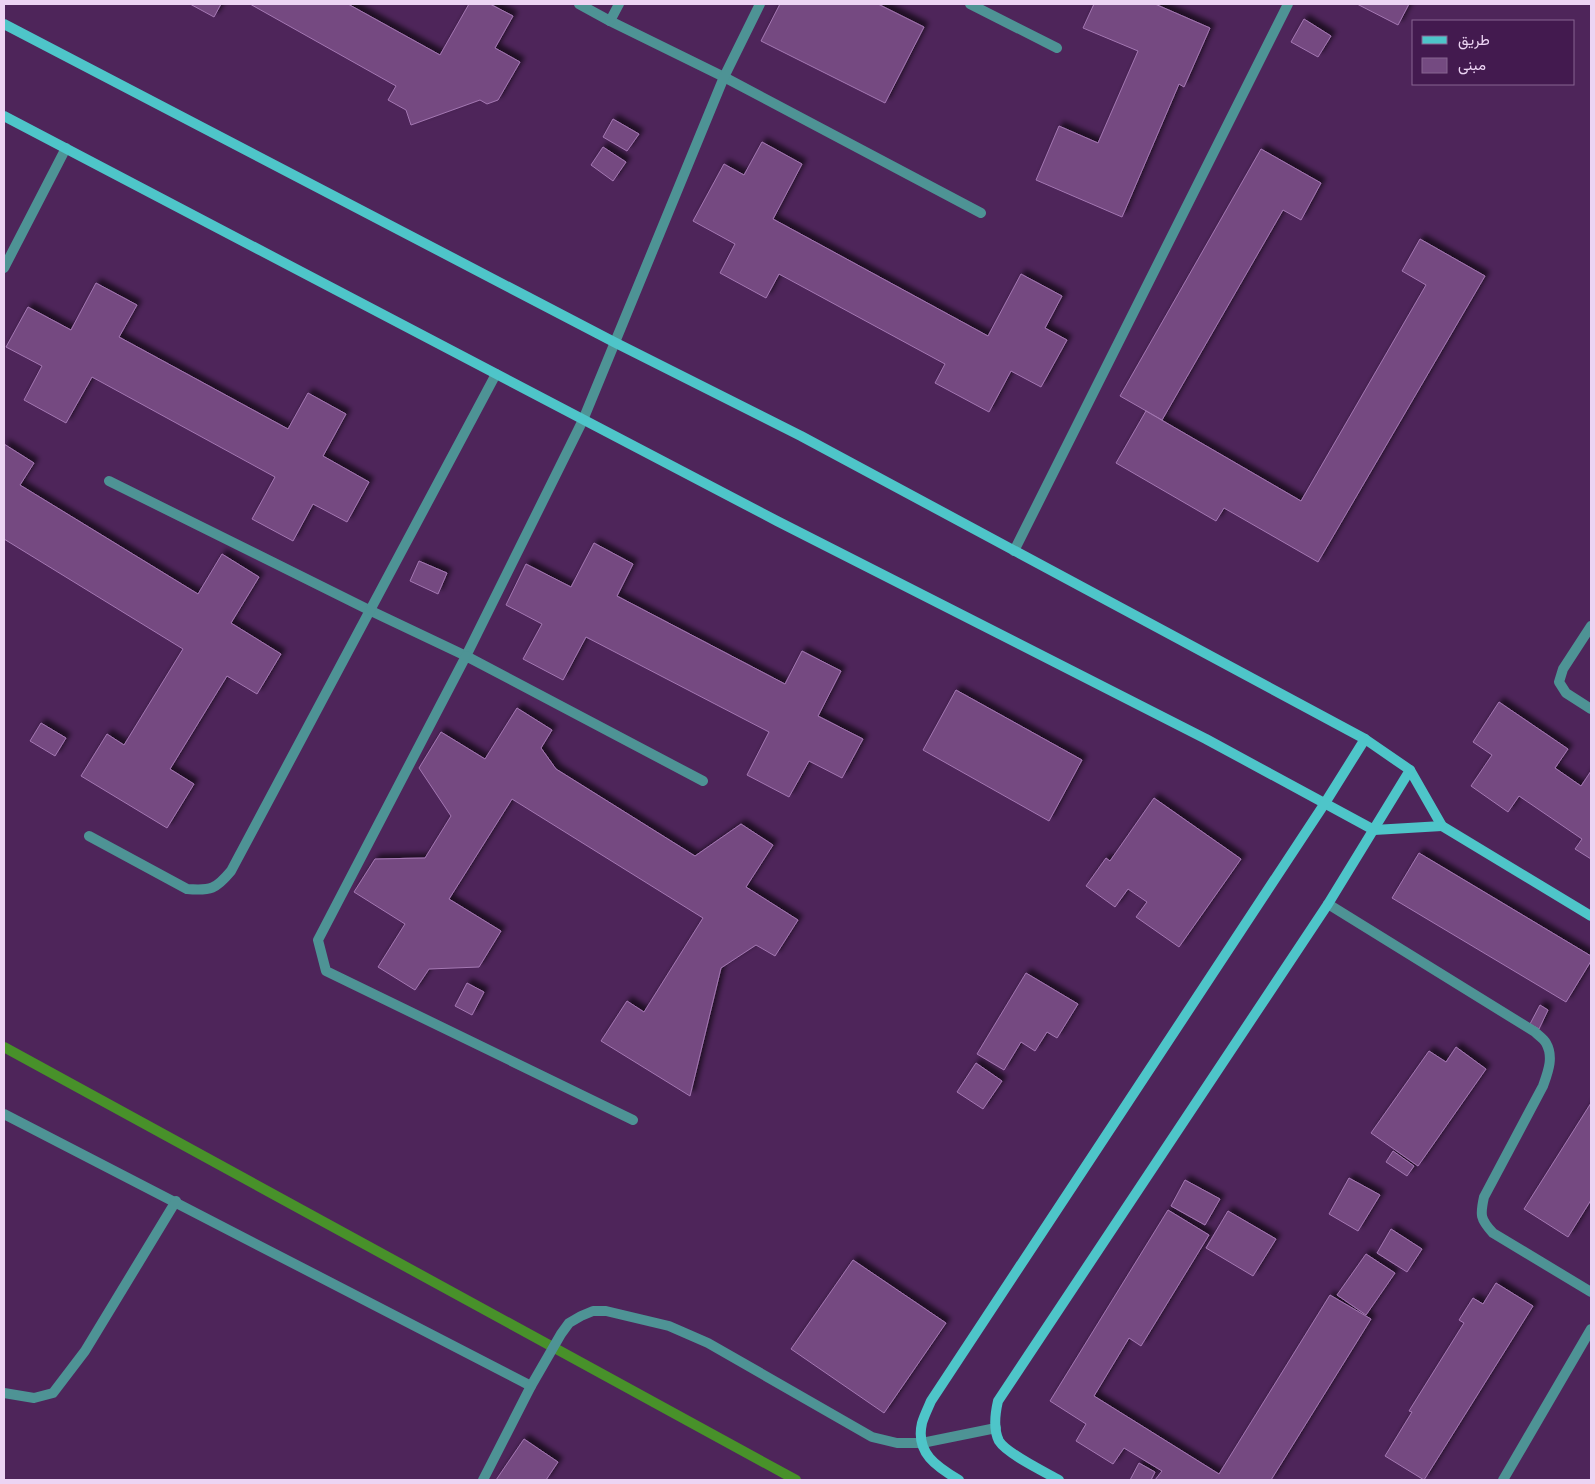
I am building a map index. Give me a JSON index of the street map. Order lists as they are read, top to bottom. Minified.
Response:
{"legend":["طريق","مبنى"]}
